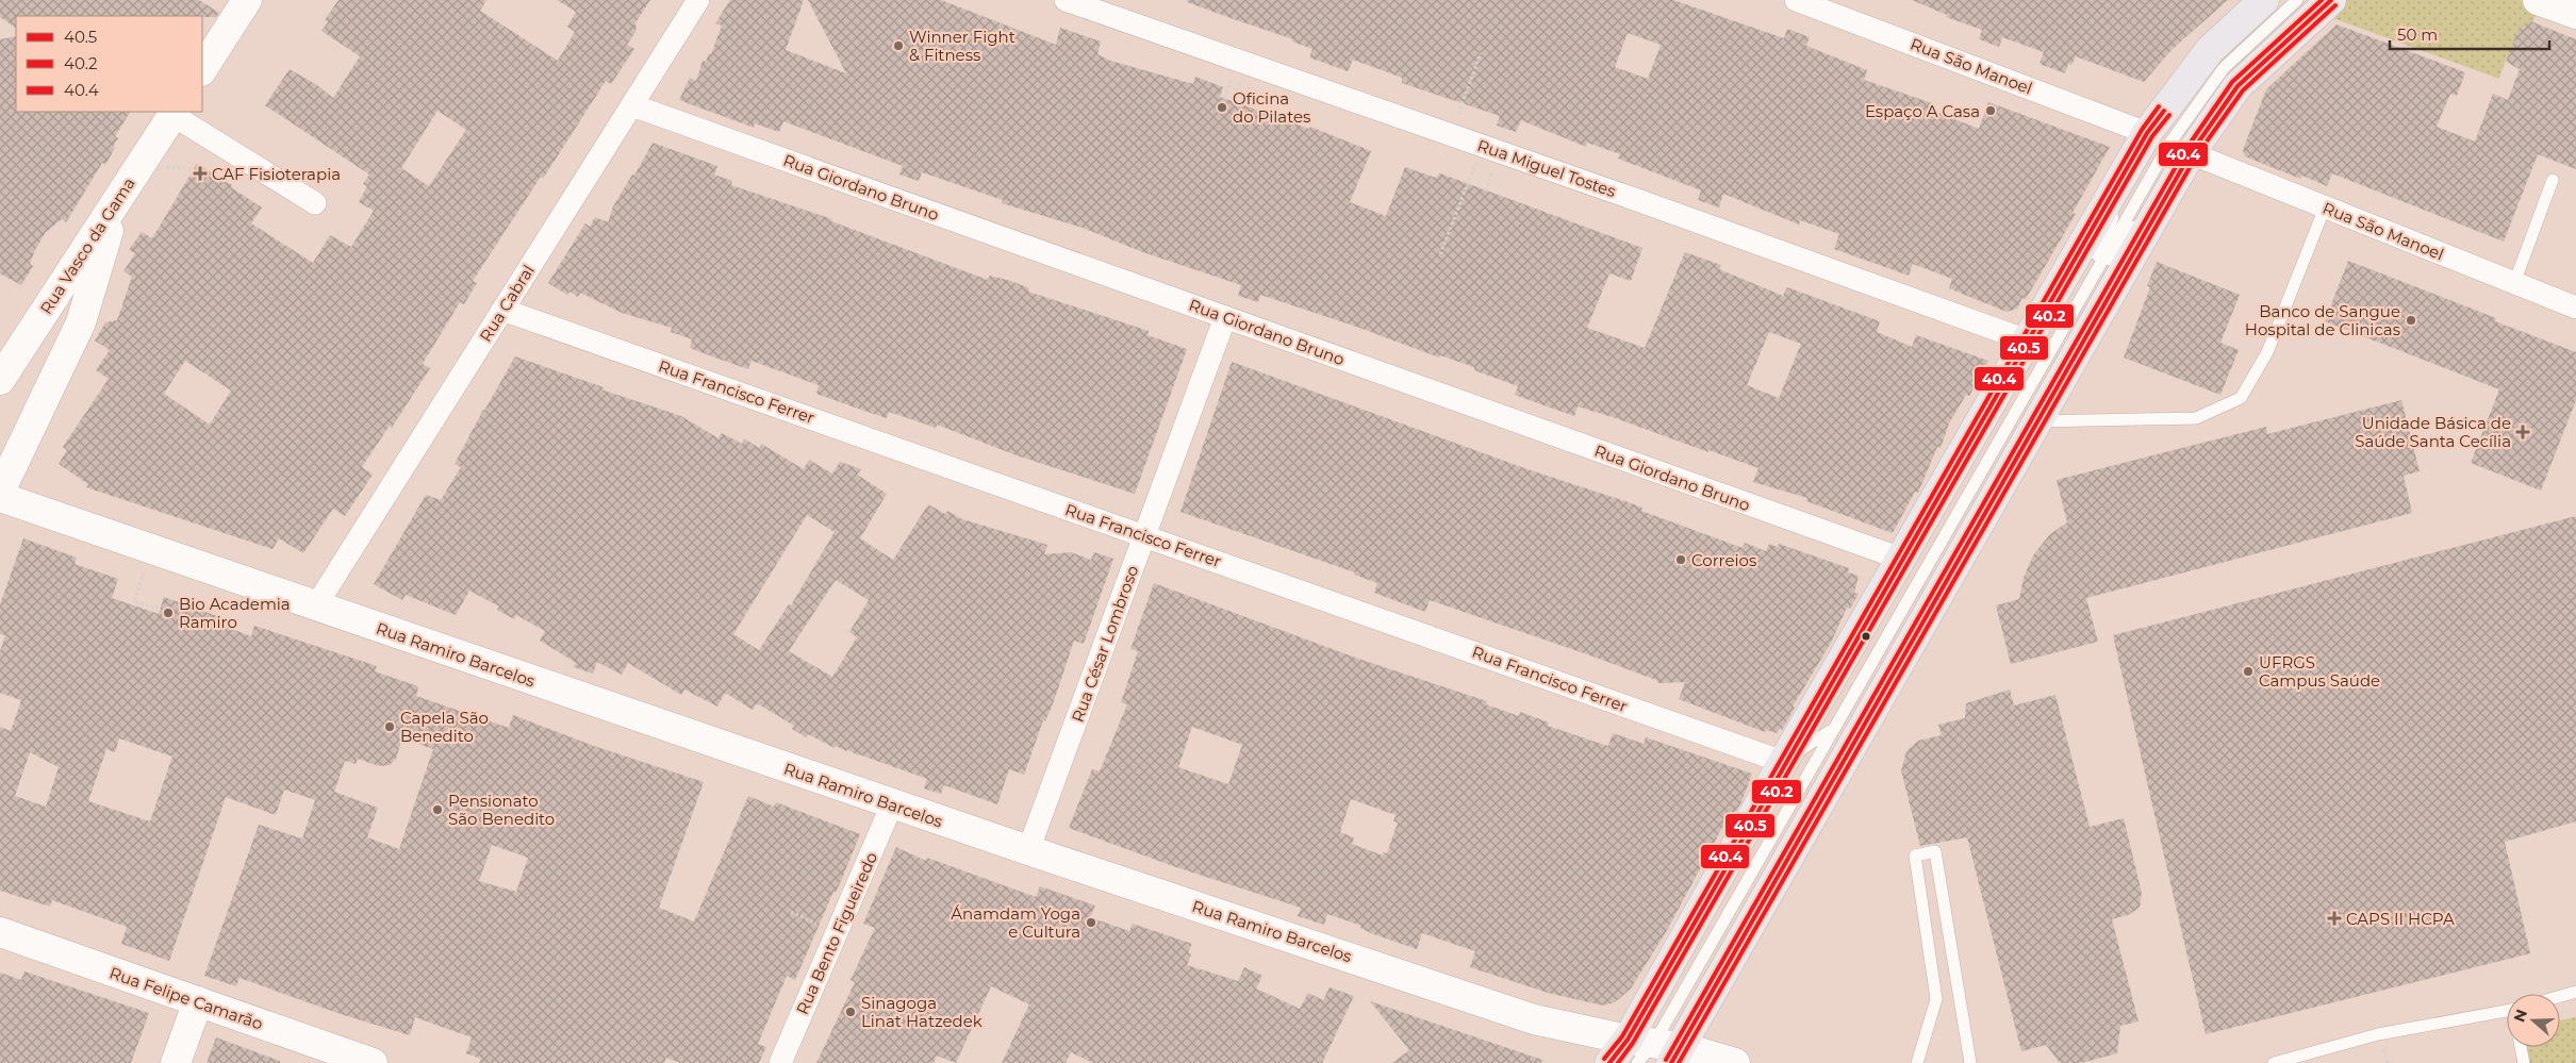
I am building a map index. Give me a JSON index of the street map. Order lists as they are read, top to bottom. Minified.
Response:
{"streets":{"street":["Rua São Manoel","Rua Miguel Tostes","Rua Giordano Bruno","Rua Vasco da Gama","Rua Cabral","Rua Francisco Ferrer","Rua César Lombroso","Rua Ramiro Barcelos","Rua Bento Figueiredo","Rua Felipe Camarão"]},"crossings":[["Rua Giordano Bruno","Rua Cabral"],["Rua Giordano Bruno","Rua César Lombroso"],["Rua Cabral","Rua Francisco Ferrer"],["Rua Cabral","Rua Ramiro Barcelos"],["Rua Francisco Ferrer","Rua César Lombroso"],["Rua César Lombroso","Rua Ramiro Barcelos"],["Rua Ramiro Barcelos","Rua Bento Figueiredo"]],"places":{"other":["Winner Fight & Fitness","Oficina do Pilates","Espaço A Casa","Banco de Sangue Hospital de Clinicas","Correios","Bio Academia Ramiro","UFRGS Campus Saúde","Capela São Benedito","Pensionato São Benedito","Ánamdam Yoga e Cultura","Sinagoga Linat Hatzedek"],"health":["CAF Fisioterapia","Unidade Básica de Saúde Santa Cecília","CAPS II HCPA"]},"lines":["transit line 40.5","transit line 40.4","transit line 40.2"],"legend":["40.5","40.2","40.4"],"scale_bar":"50 m","north":"left"}
